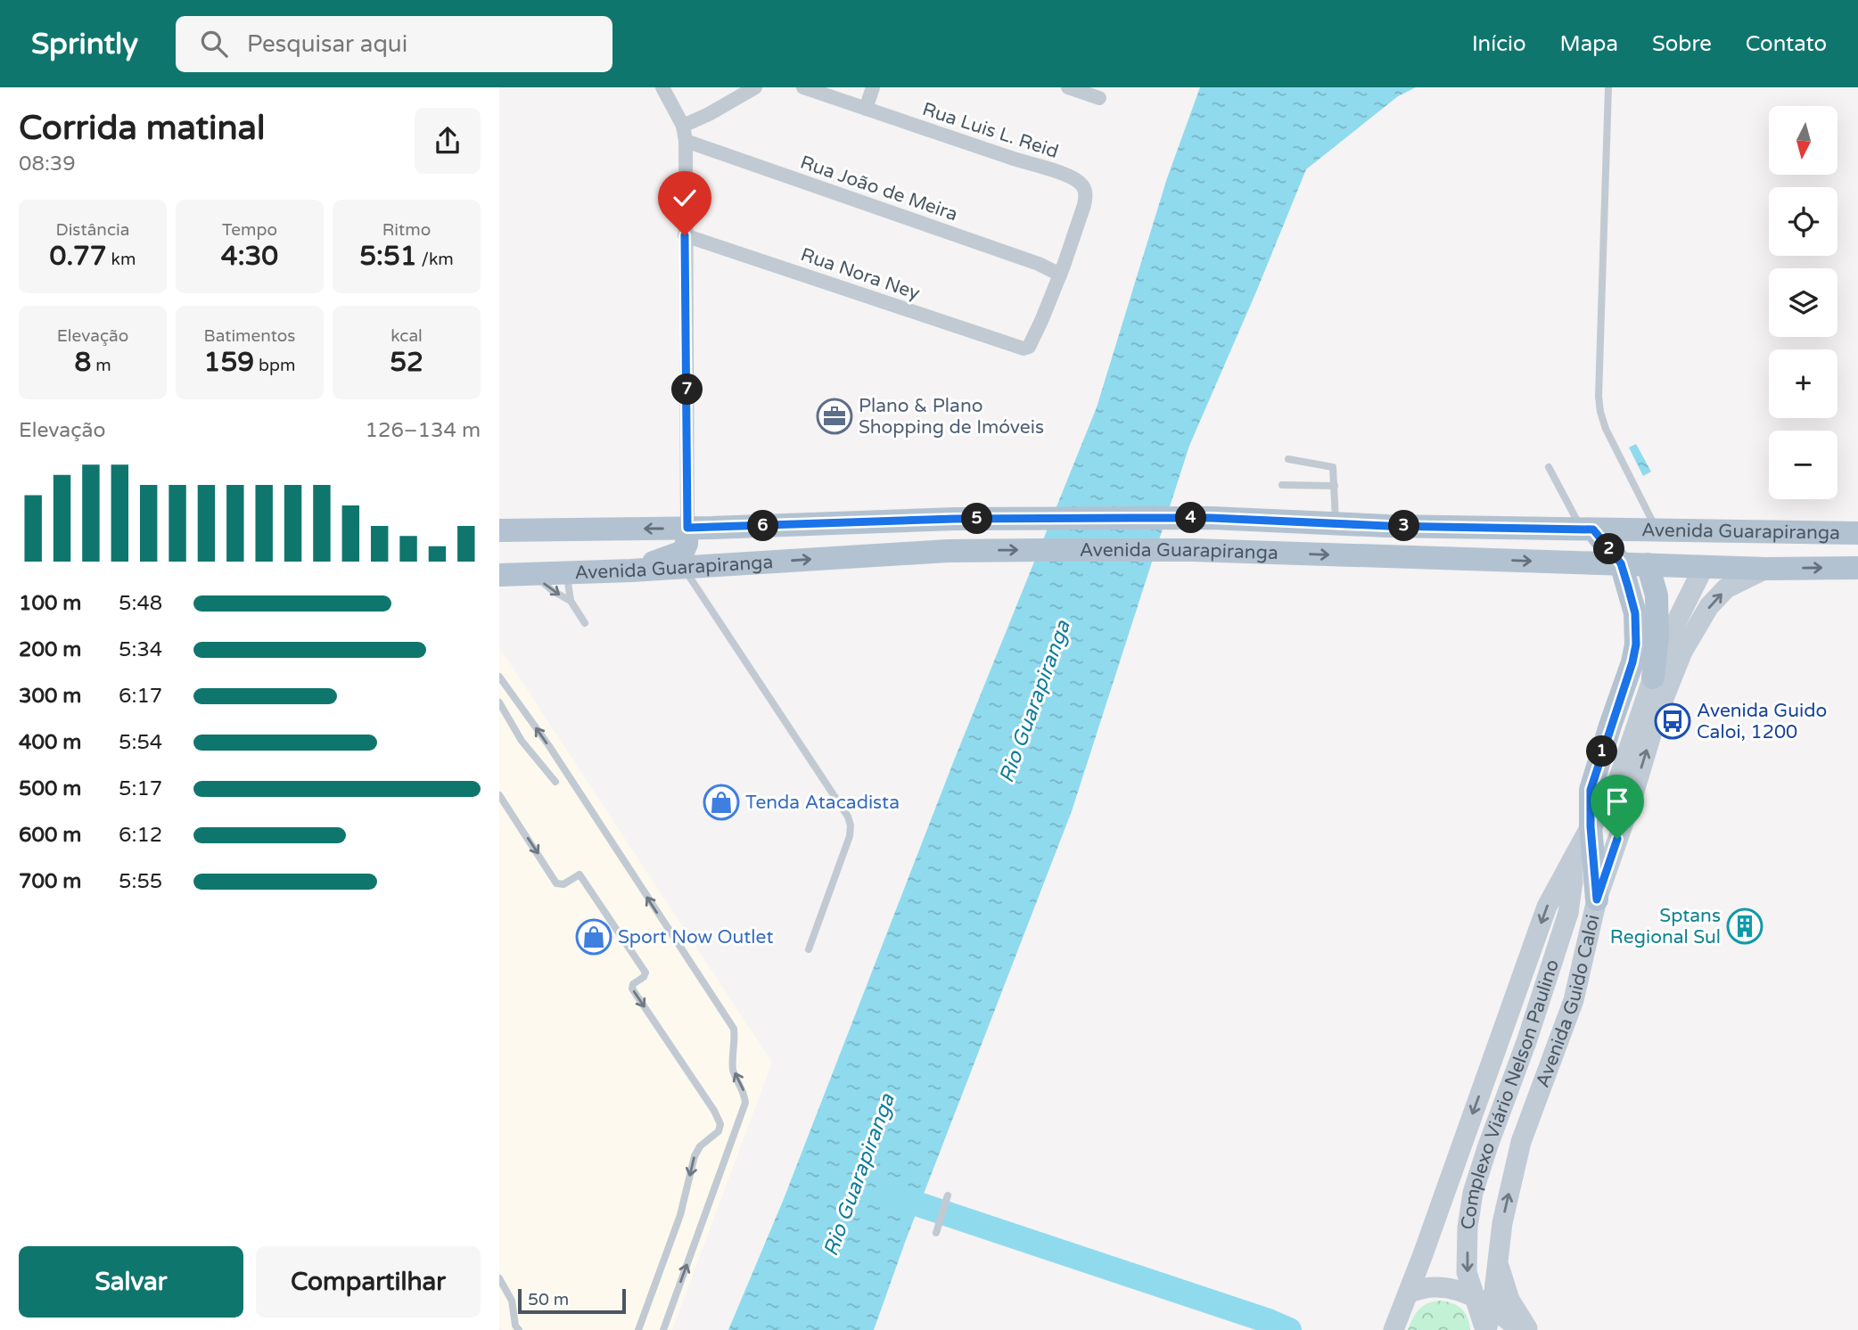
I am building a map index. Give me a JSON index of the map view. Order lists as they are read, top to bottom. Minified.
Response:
{"streets":{"main road":["Avenida Guarapiranga","Avenida Guido Caloi","Complexo Viário Nelson Paulino"],"street":["Rua Luis L. Reid","Rua João de Meira","Rua Nora Ney"]},"crossings":[["Rua Luis L. Reid","Rua João de Meira"],["Rua Luis L. Reid","Rua Nora Ney"],["Rua João de Meira","Rua Nora Ney"],["Avenida Guarapiranga","Avenida Guido Caloi"],["Avenida Guido Caloi","Complexo Viário Nelson Paulino"]],"water":["Rio Guarapiranga"],"places":{"office":["Plano & Plano Shopping de Imóveis"],"bus stop":["Avenida Guido Caloi, 1200"],"shop":["Tenda Atacadista","Sport Now Outlet"],"building":["Sptans Regional Sul"]},"scale_bar":"50 m","north":"bottom","page":{"header":"Sprintly","search":"Pesquisar aqui","nav":["Início","Mapa","Sobre","Contato"],"heading":["Corrida matinal","08:39"],"map_buttons":["+","−"],"stats":[["Distância","0.77 km"],["Tempo","4:30"],["Ritmo","5:51 /km"],["Elevação","8 m"],["Batimentos","159 bpm"],["kcal","52"]],"pins":["7","4","5","3","6","2","1"],"chart":["Elevação","126–134 m"],"list":[{"name":"100 m","note":"5:48"},{"name":"200 m","note":"5:34"},{"name":"300 m","note":"6:17"},{"name":"400 m","note":"5:54"},{"name":"500 m","note":"5:17"},{"name":"600 m","note":"6:12"},{"name":"700 m","note":"5:55"}],"buttons":["Salvar","Compartilhar"],"scale":"50 m"}}
